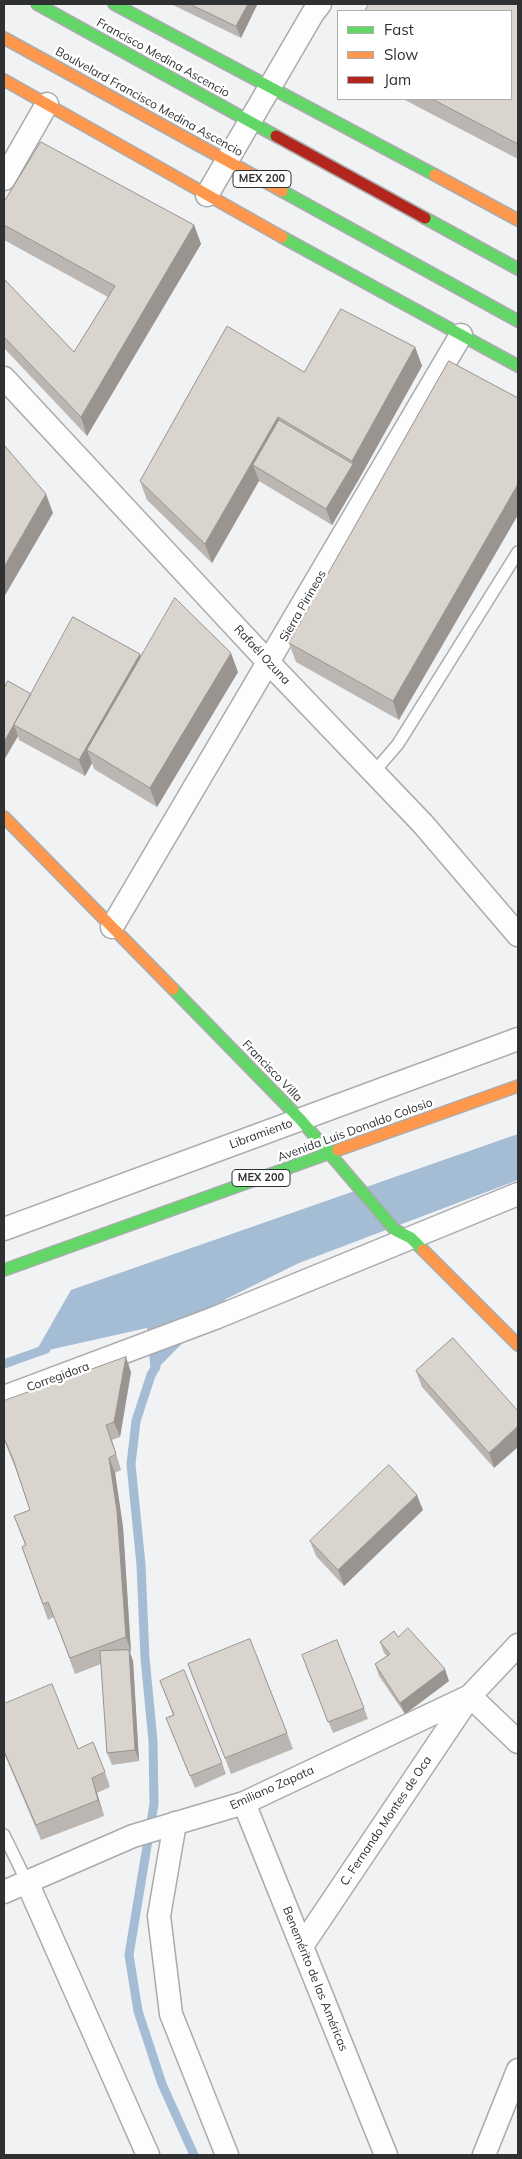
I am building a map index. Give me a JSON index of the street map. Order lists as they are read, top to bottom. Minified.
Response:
{"streets":{"main road":["Francisco Medina Ascencio","Boulvelard Francisco Medina Ascencio","MEX 200","Francisco Villa","Avenida Luis Donaldo Colosio"],"street":["Sierra Pirineos","Rafaél Ozuna","Libramiento","Corregidora","Emiliano Zapata","C. Fernando Montes de Oca","Benemérito de las Américas"]},"crossings":[["Sierra Pirineos","Rafaél Ozuna"],["Sierra Pirineos","Francisco Villa"],["Francisco Villa","Avenida Luis Donaldo Colosio"],["Francisco Villa","Libramiento"],["Francisco Villa","Corregidora"],["Emiliano Zapata","C. Fernando Montes de Oca"],["Emiliano Zapata","Benemérito de las Américas"],["C. Fernando Montes de Oca","Benemérito de las Américas"]],"legend":["Fast","Slow","Jam"]}
